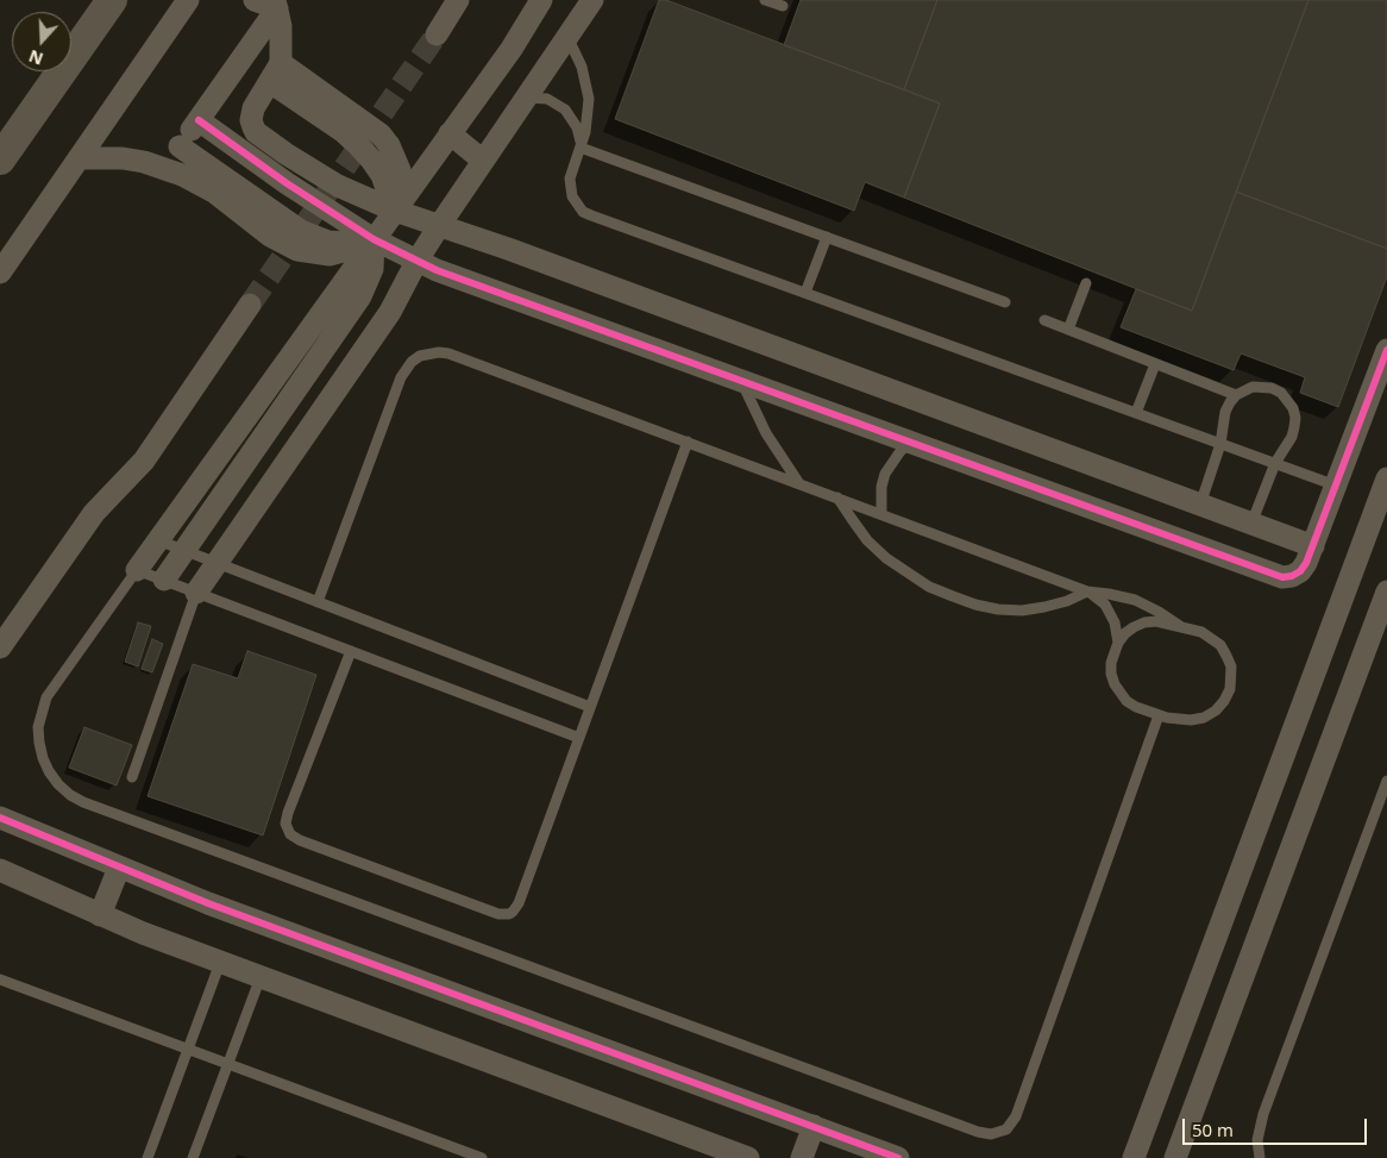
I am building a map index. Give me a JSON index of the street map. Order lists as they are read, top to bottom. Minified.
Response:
{"scale_bar":"50 m","north":"bottom"}
